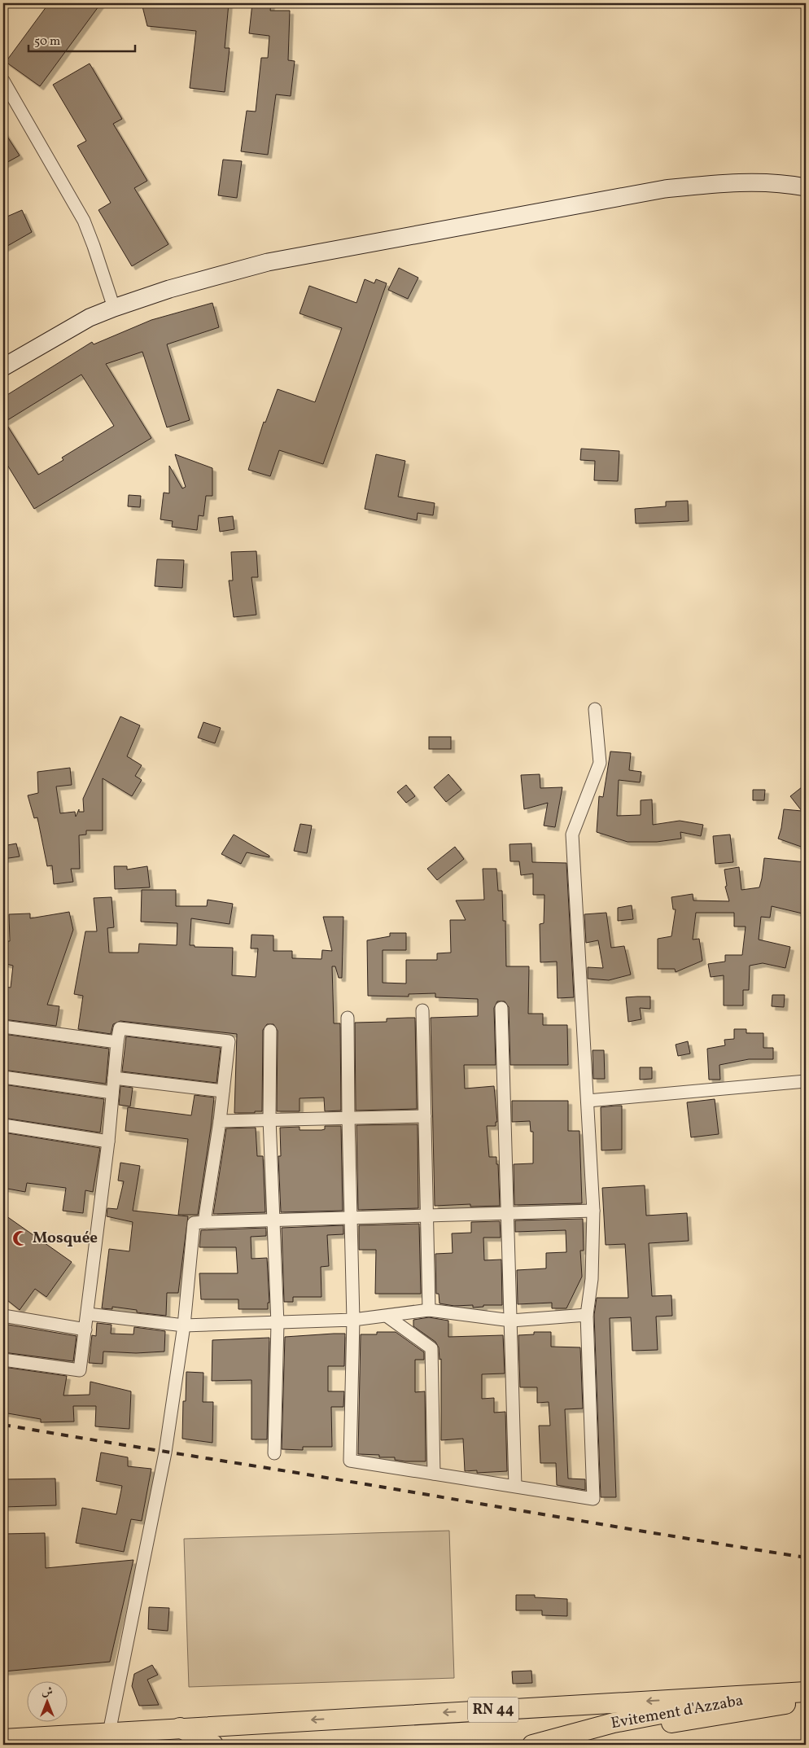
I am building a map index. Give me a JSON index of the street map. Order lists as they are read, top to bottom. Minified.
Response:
{"streets":{"main road":["RN 44","Evitement d'Azzaba"]},"crossings":[["RN 44","Evitement d'Azzaba"]],"places":{"mosque":["Mosquée"]},"scale_bar":"50 m","north":"top"}
